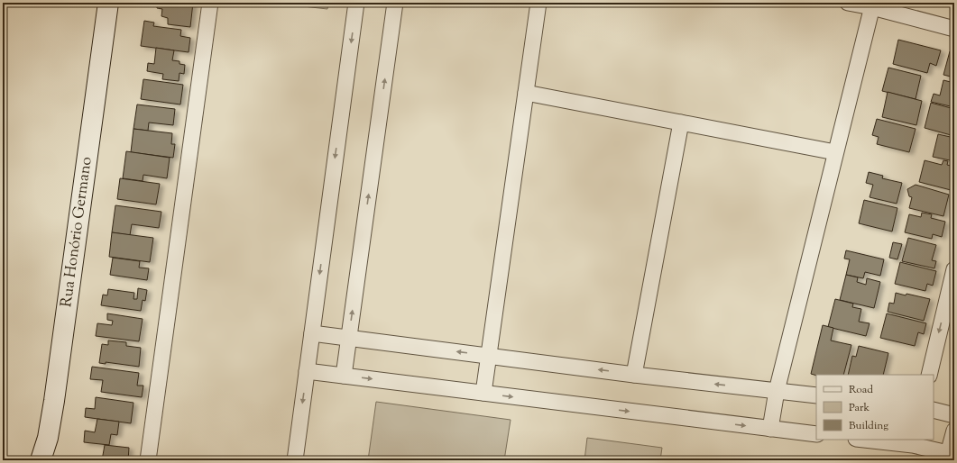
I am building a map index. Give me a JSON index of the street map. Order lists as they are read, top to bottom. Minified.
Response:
{"streets":{"street":["Rua Honório Germano"]},"legend":["Road","Park","Building"]}
